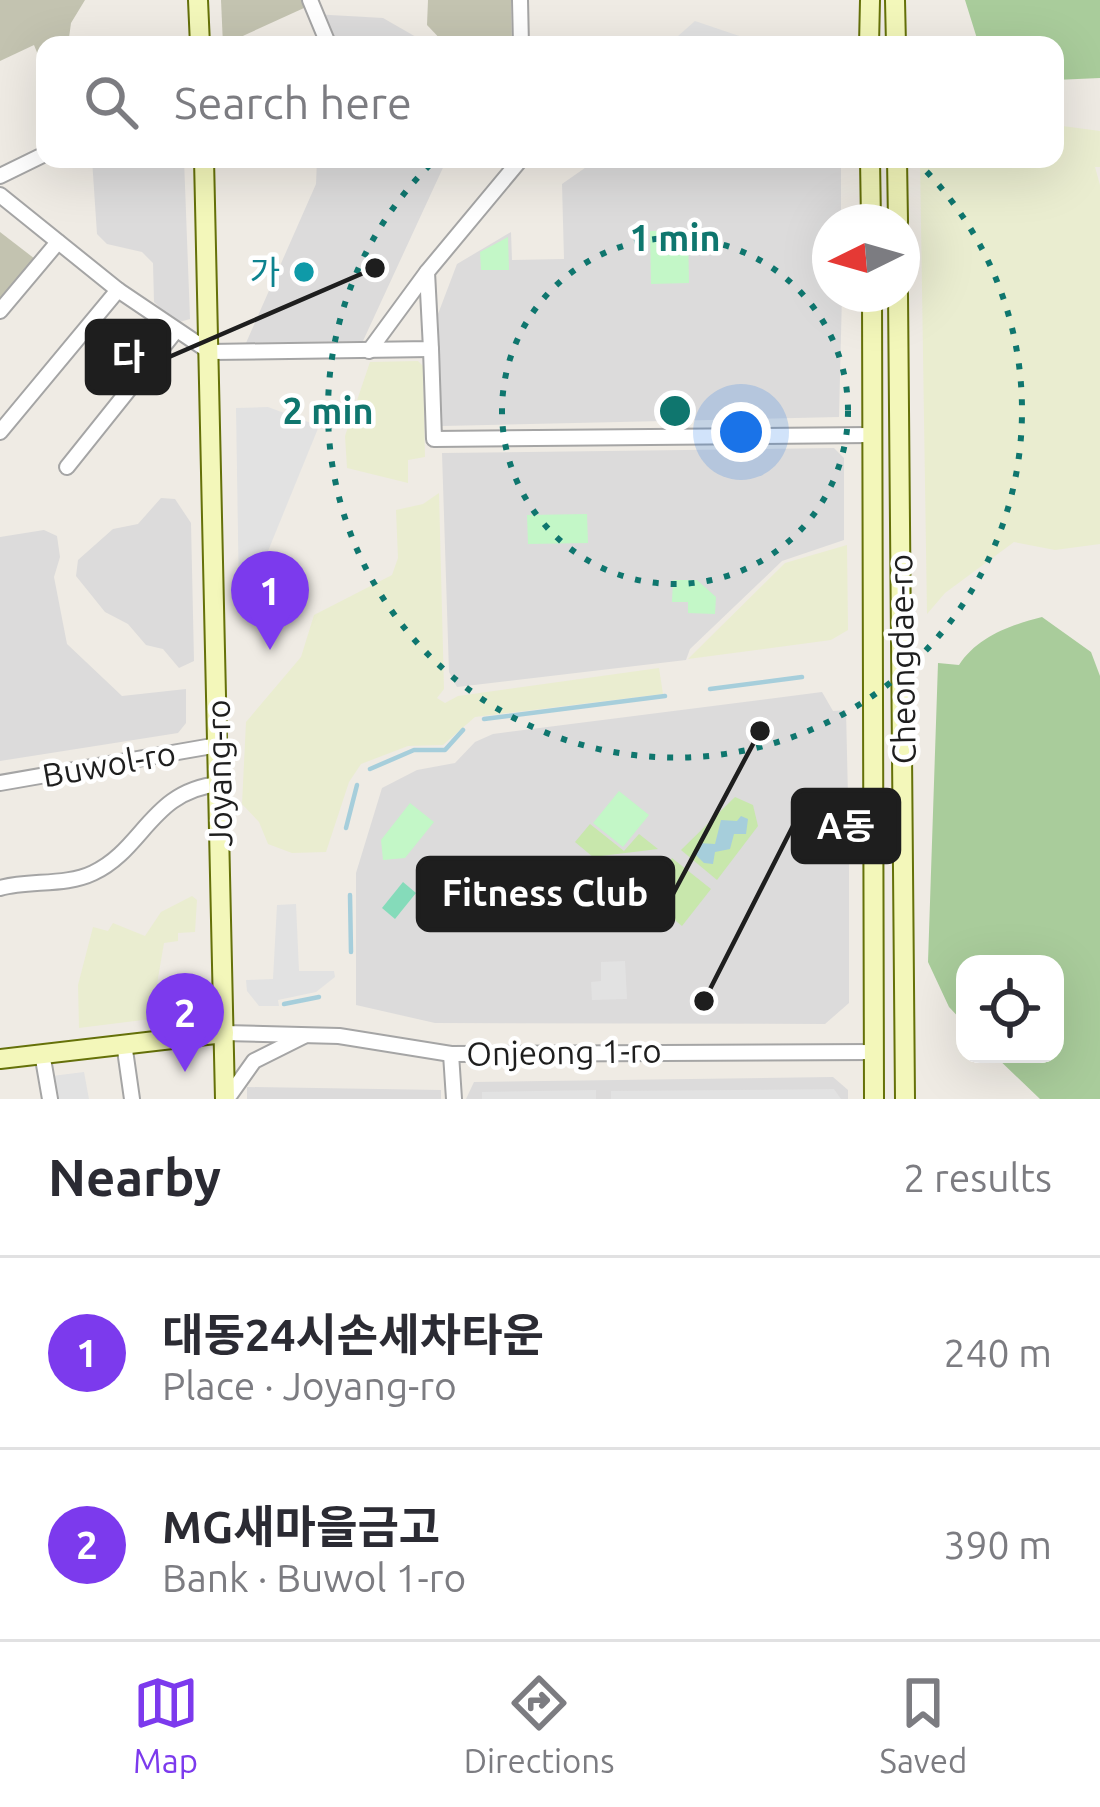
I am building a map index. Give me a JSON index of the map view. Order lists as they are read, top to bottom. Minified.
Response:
{"streets":{"street":["Cheongdae-ro","Buwol-ro","Joyang-ro","Onjeong 1-ro"]},"crossings":[["Cheongdae-ro","Onjeong 1-ro"],["Buwol-ro","Joyang-ro"],["Joyang-ro","Onjeong 1-ro"]],"places":["다","가","Fitness Club","A동"],"north":"left","page":{"search":"Search here","pins":["1","2"],"heading":["Nearby","2 results"],"list":[{"mark":"1","name":"대동24시손세차타운","note":"Place · Joyang-ro","value":"240 m"},{"mark":"2","name":"MG새마을금고","note":"Bank · Buwol 1-ro","value":"390 m"}],"nav":["Map","Directions","Saved"]},"rings":["1 min","2 min"]}
